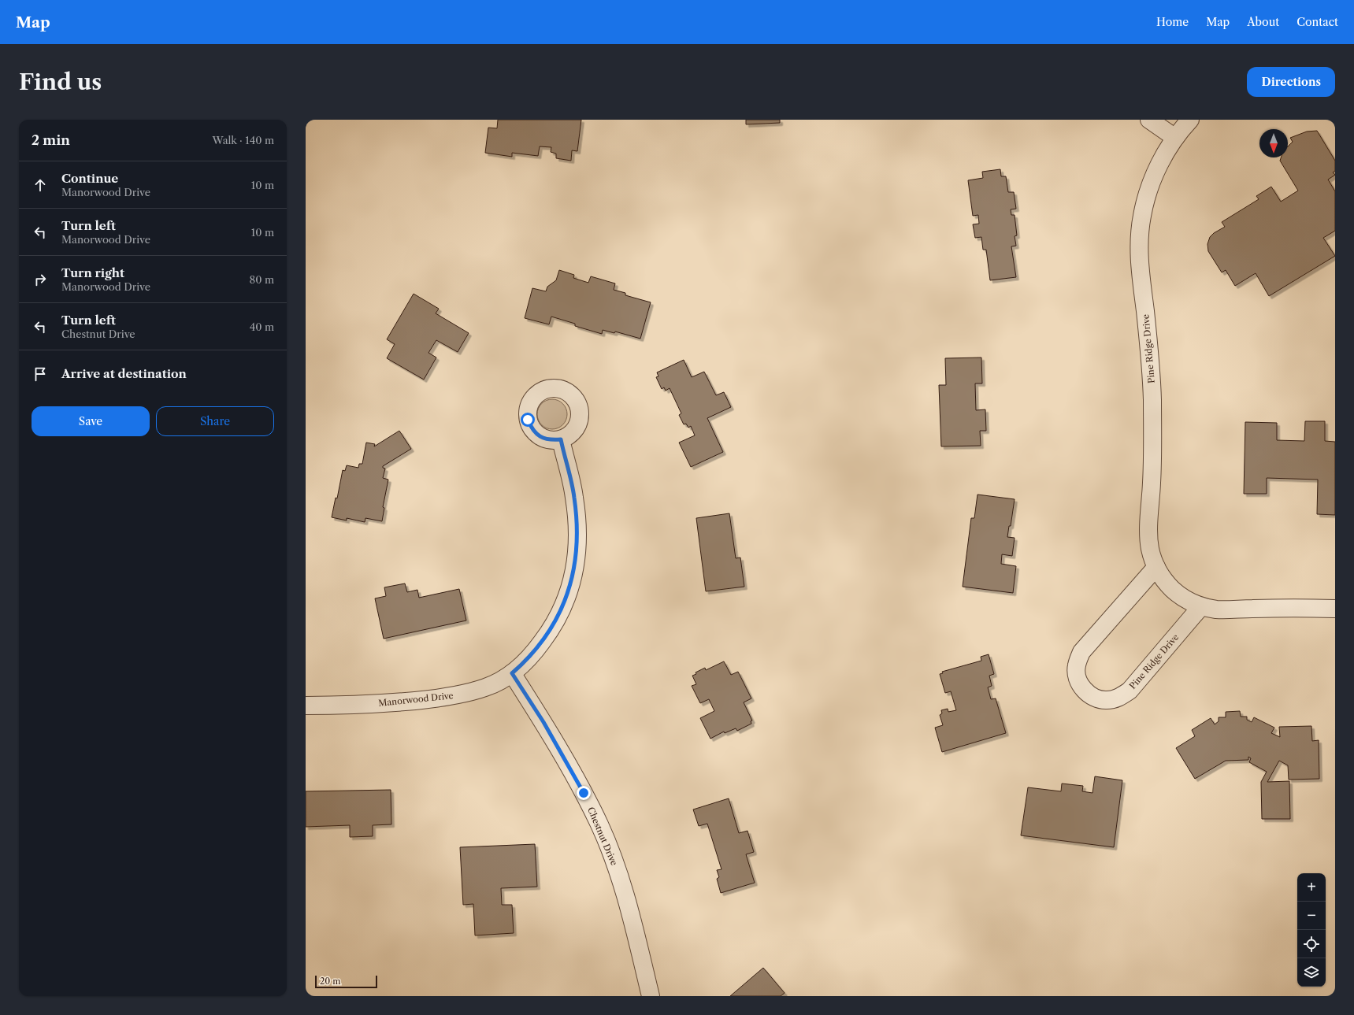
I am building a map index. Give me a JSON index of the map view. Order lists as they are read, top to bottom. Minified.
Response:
{"streets":{"street":["Pine Ridge Drive","Manorwood Drive","Chestnut Drive"]},"crossings":[["Manorwood Drive","Chestnut Drive"]],"scale_bar":"20 m","north":"bottom","page":{"header":"Map","nav":["Home","Map","About","Contact"],"buttons":["Directions",["Save","Share"]],"title":"Find us","heading":["2 min","Walk · 140 m"],"list":[["Continue","Manorwood Drive","10 m"],["Turn left","Manorwood Drive","10 m"],["Turn right","Manorwood Drive","80 m"],["Turn left","Chestnut Drive","40 m"],"Arrive at destination"],"map_buttons":["+","−"],"scale":"20 m"}}
